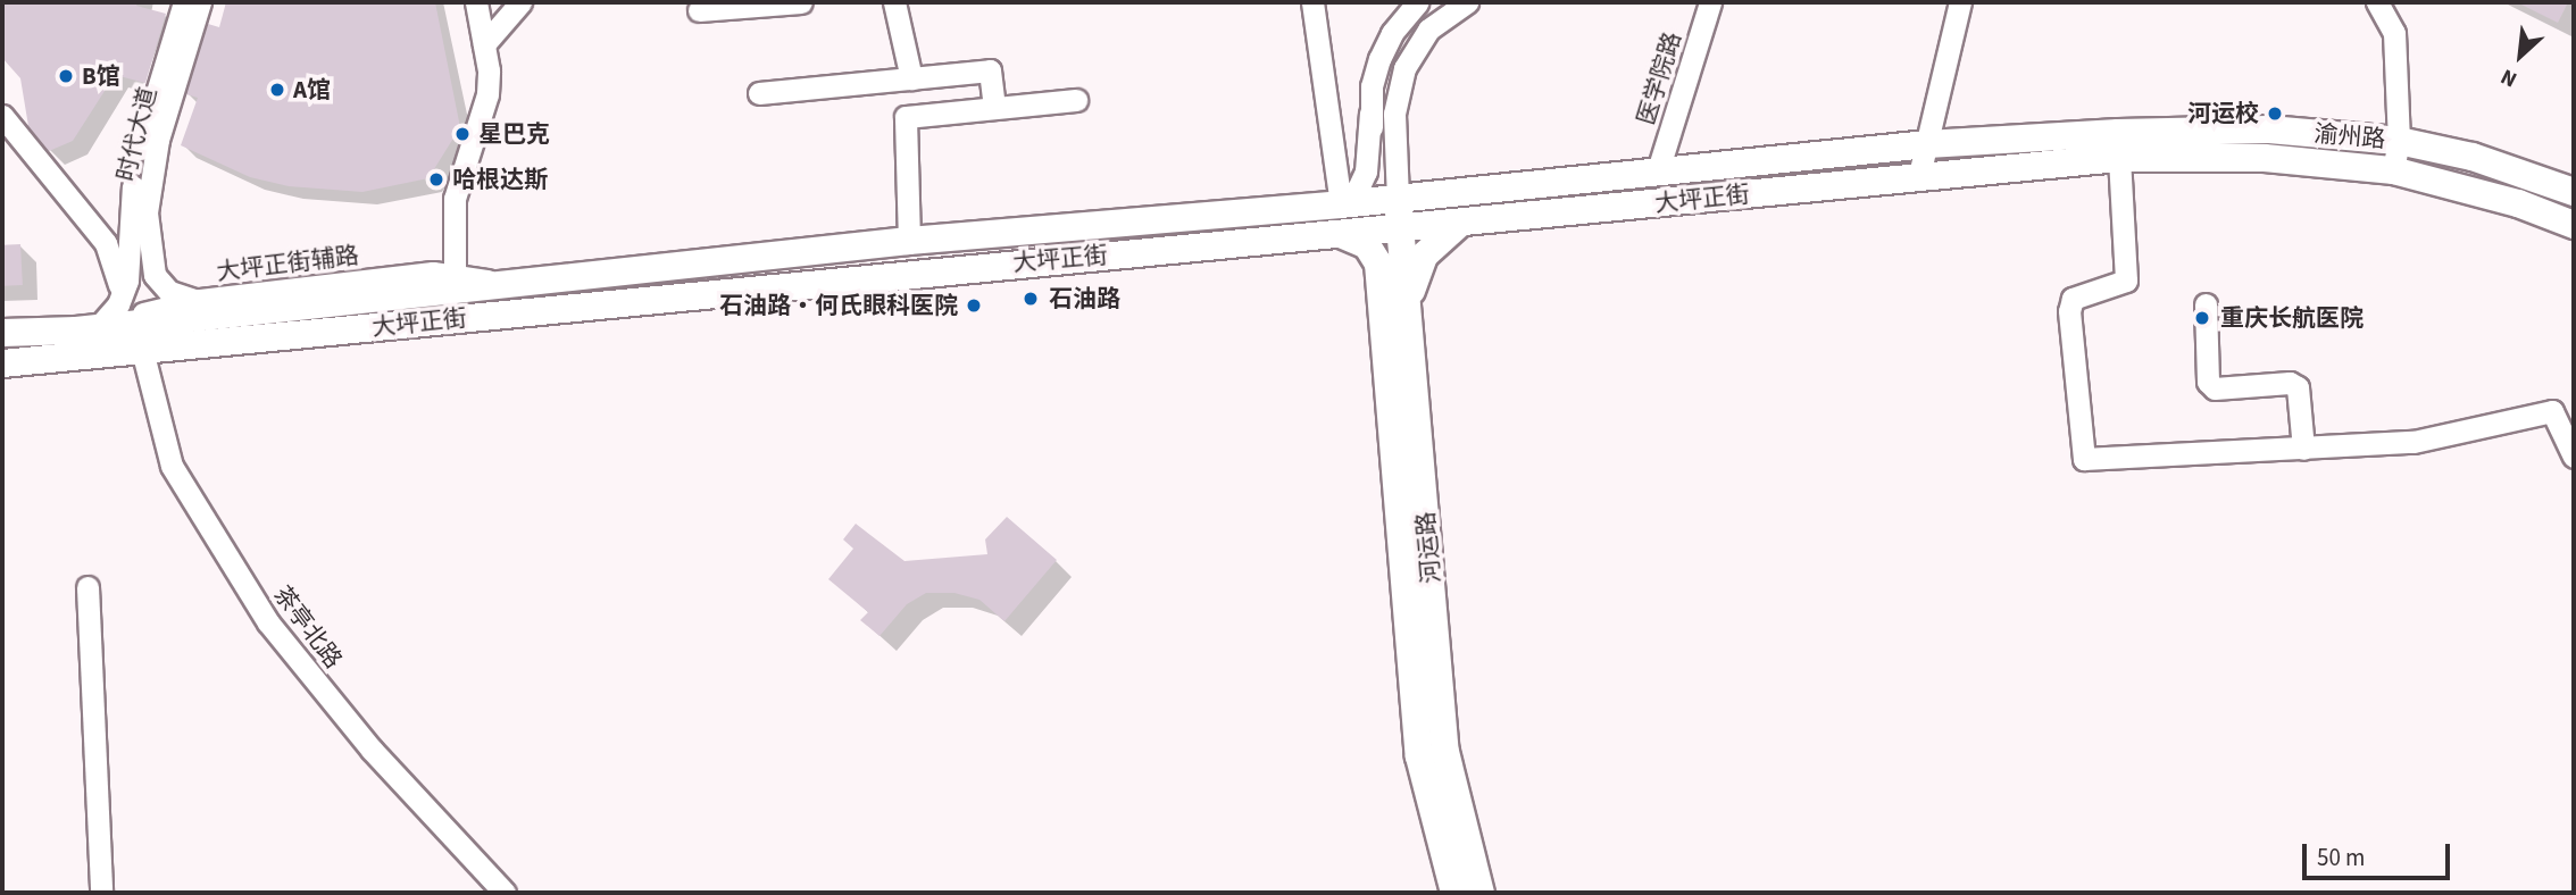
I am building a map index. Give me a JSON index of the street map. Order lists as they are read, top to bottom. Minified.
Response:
{"streets":{"main road":["渝州路","大坪正街","河运路"],"street":["医学院路","时代大道","大坪正街辅路","茶亭北路"]},"crossings":[["医学院路","大坪正街"],["时代大道","大坪正街"],["时代大道","大坪正街辅路"],["渝州路","大坪正街"],["大坪正街","大坪正街辅路"],["大坪正街","河运路"],["大坪正街","茶亭北路"]],"places":["B馆","A馆","河运校","星巴克","哈根达斯","石油路","石油路‧何氏眼科医院","重庆长航医院"],"scale_bar":"50 m","north":"bottom left"}
